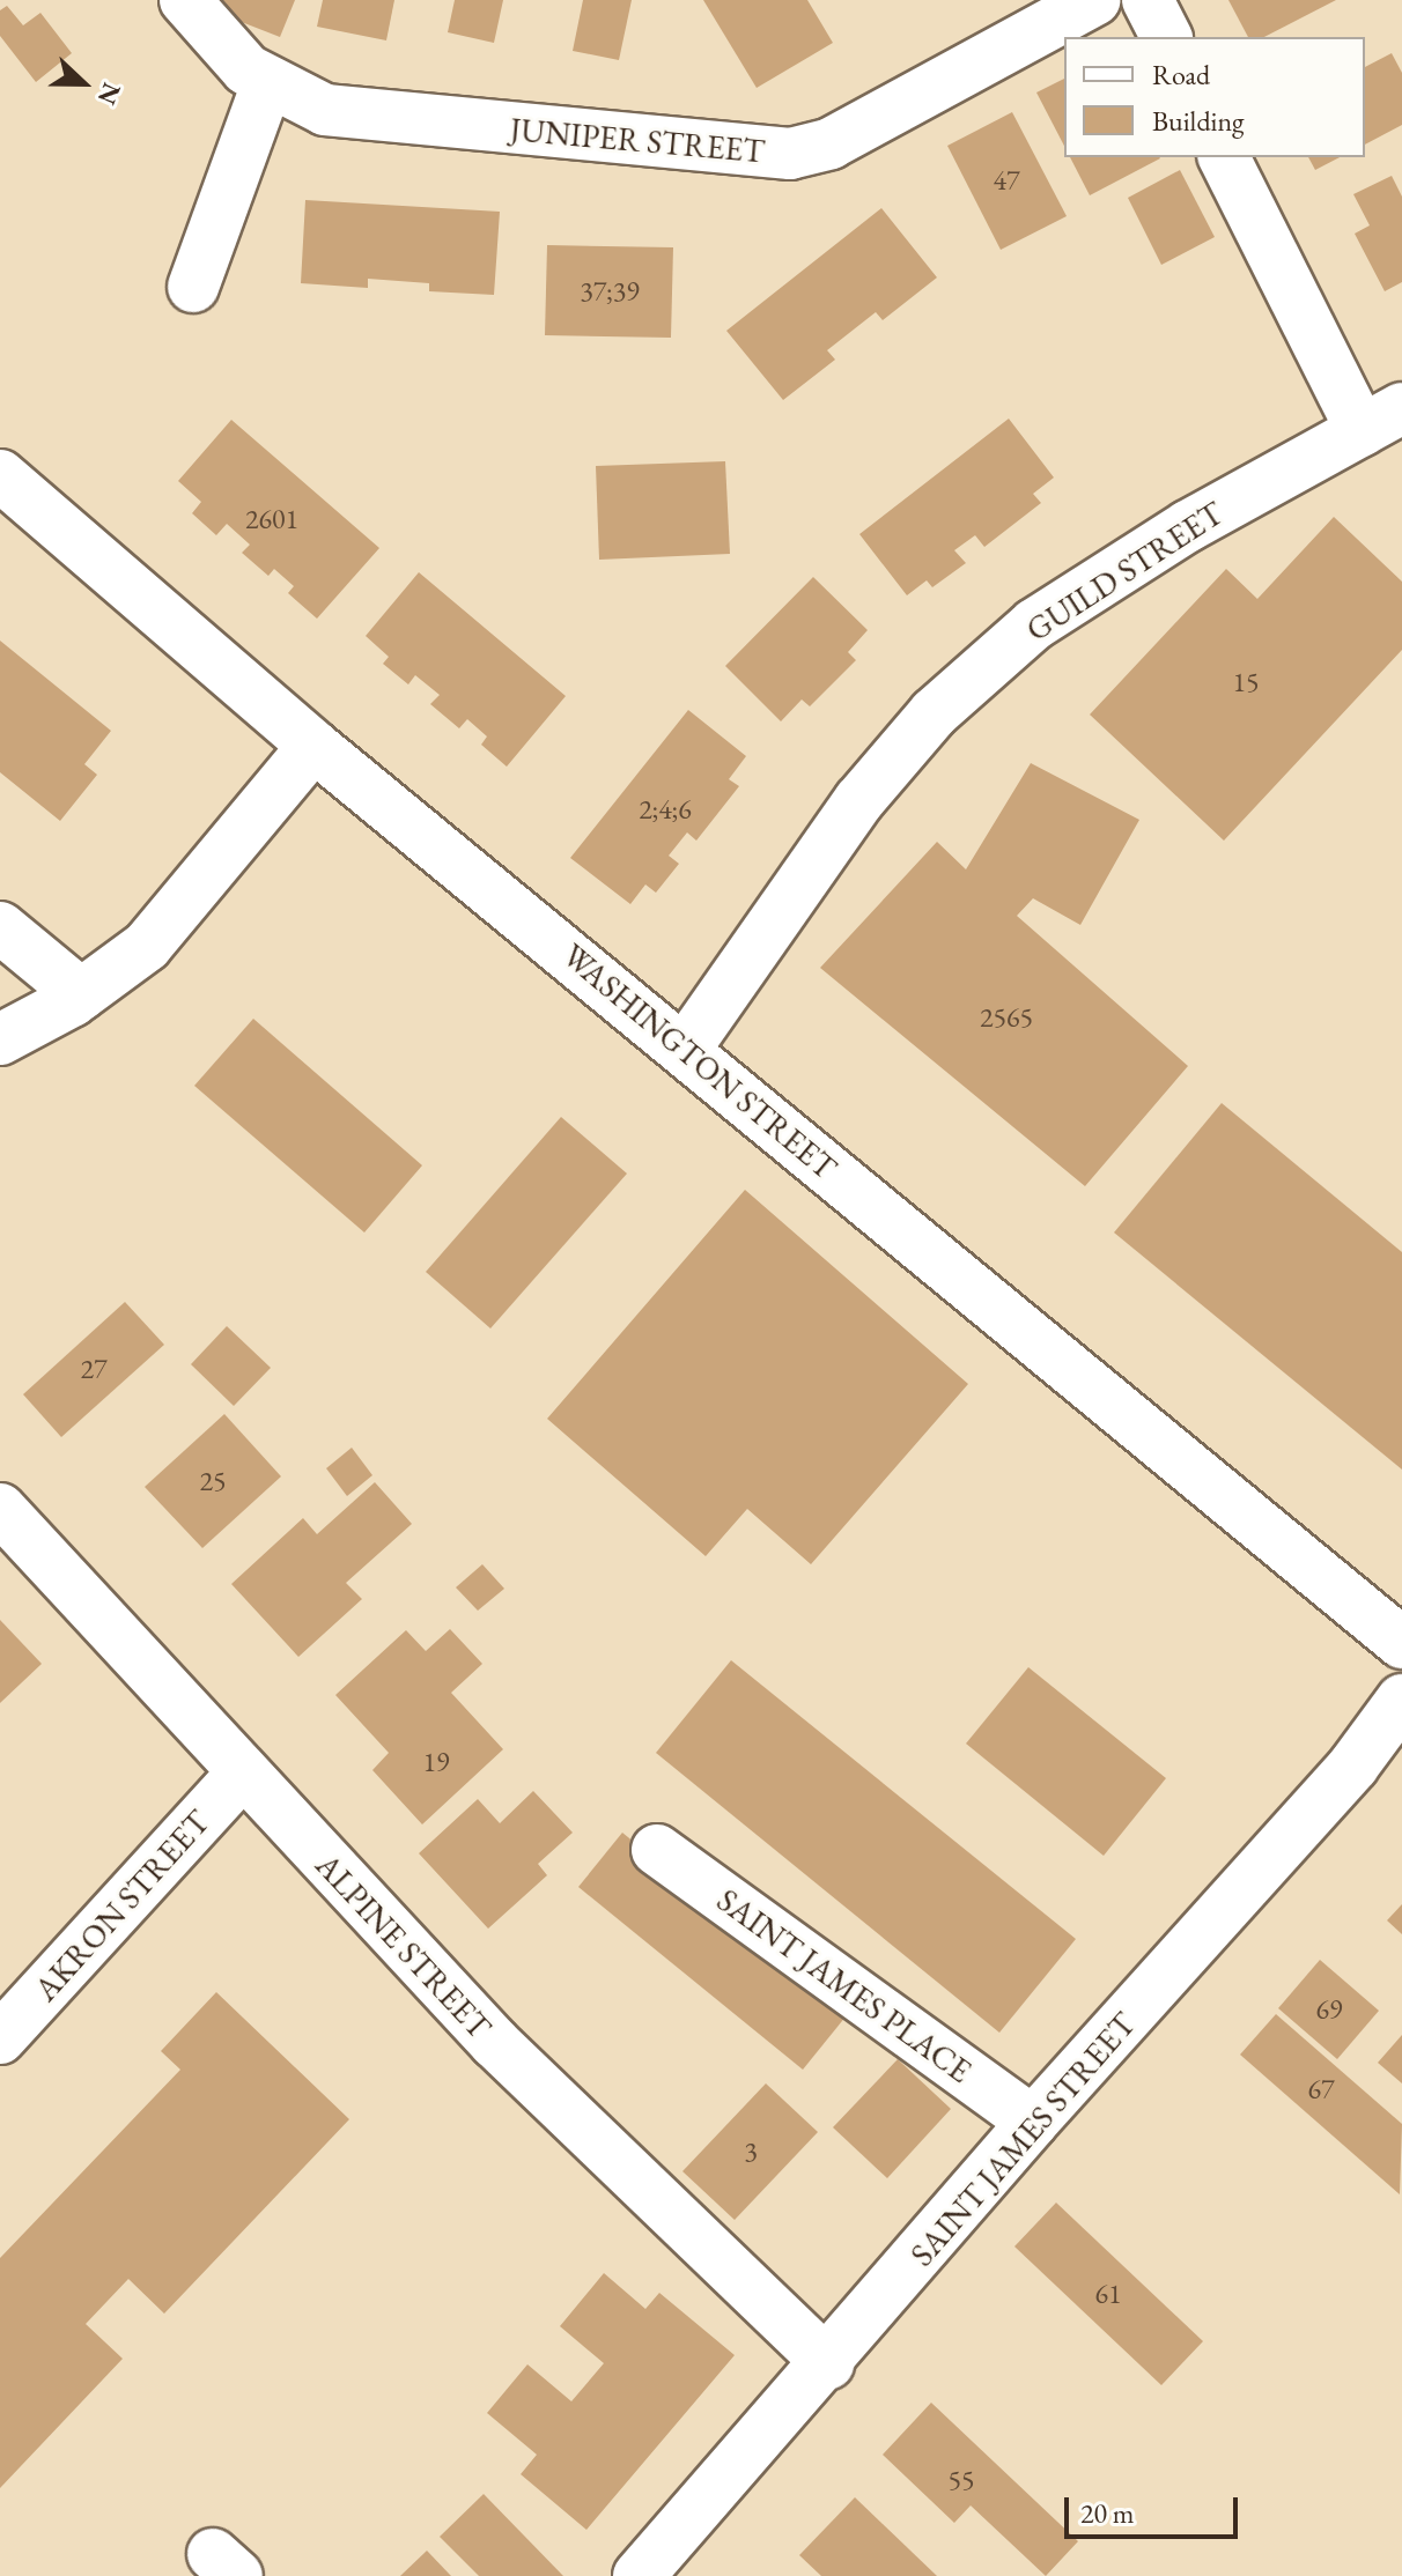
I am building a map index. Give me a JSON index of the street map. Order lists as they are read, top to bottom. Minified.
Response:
{"streets":{"street":["JUNIPER STREET","GUILD STREET","WASHINGTON STREET","AKRON STREET","ALPINE STREET","SAINT JAMES PLACE","SAINT JAMES STREET"]},"crossings":[["GUILD STREET","WASHINGTON STREET"],["AKRON STREET","ALPINE STREET"],["ALPINE STREET","SAINT JAMES STREET"],["SAINT JAMES PLACE","SAINT JAMES STREET"]],"house_numbers":["47","37;39","2601","15","2;4;6","2565","27","25","19","69","67","3","61","55"],"legend":["Road","Building"],"scale_bar":"20 m","north":"right"}
